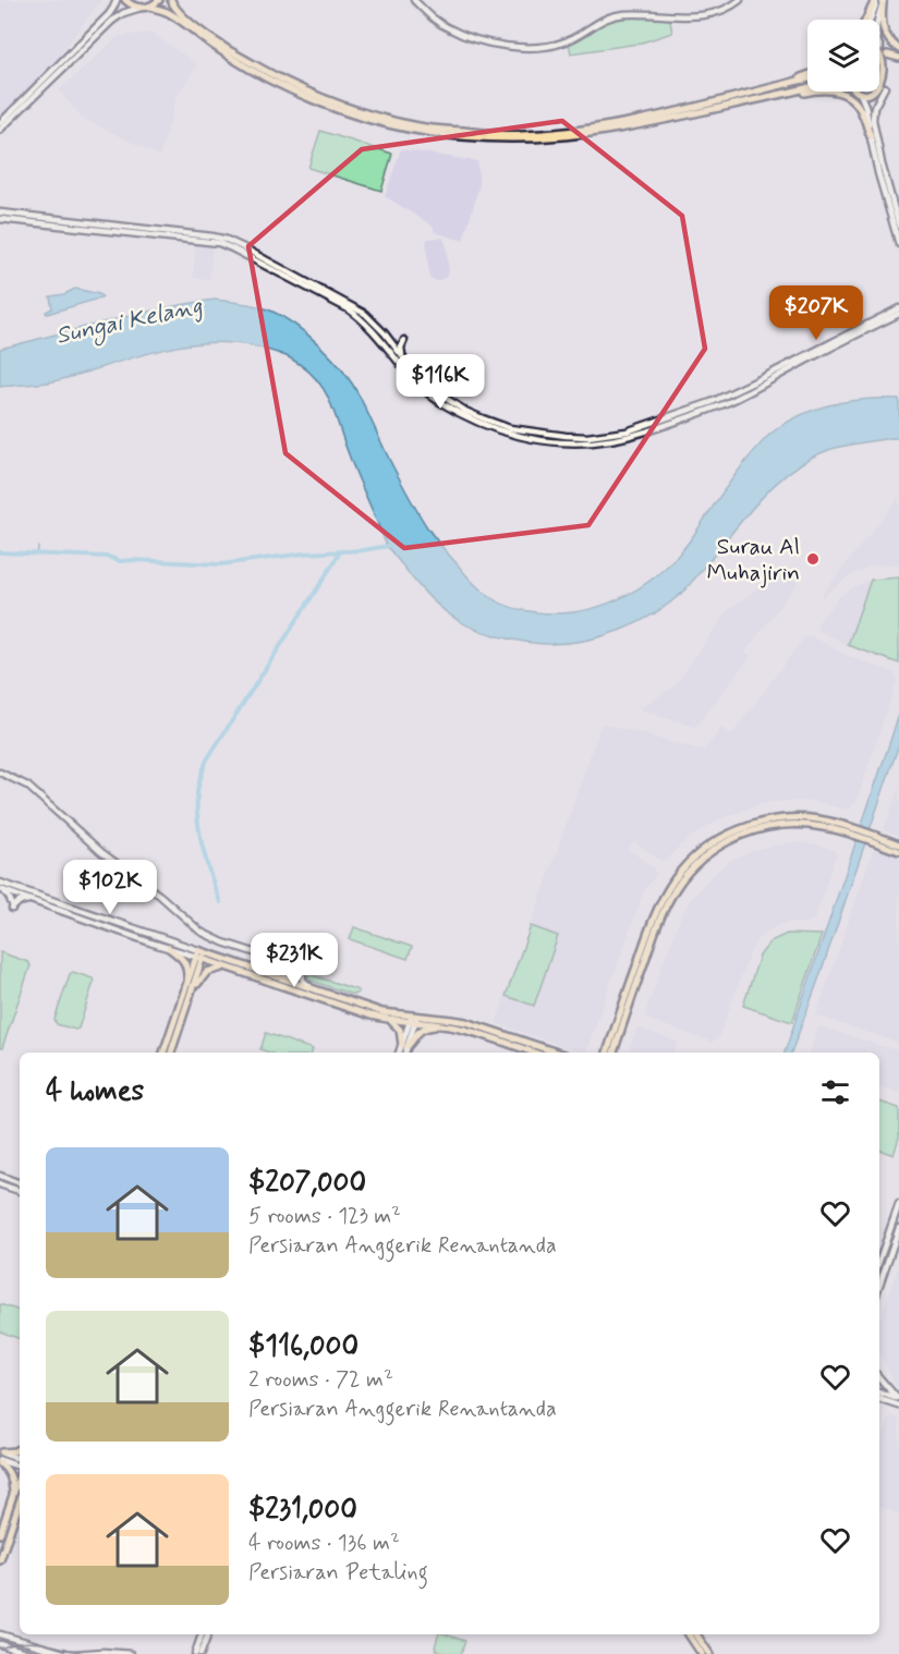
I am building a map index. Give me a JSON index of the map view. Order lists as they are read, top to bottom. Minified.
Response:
{"water":["Sungai Kelang"],"places":["Surau Al Muhajirin"],"page":{"price":["$207K","$116K","$102K","$231K"],"heading":"4 homes","list":[{"name":"$207,000","note":"5 rooms · 123 m² · Persiaran Anggerik Renantanda"},{"name":"$116,000","note":"2 rooms · 72 m² · Persiaran Anggerik Renantanda"},{"name":"$231,000","note":"4 rooms · 136 m² · Persiaran Petaling"}]}}
